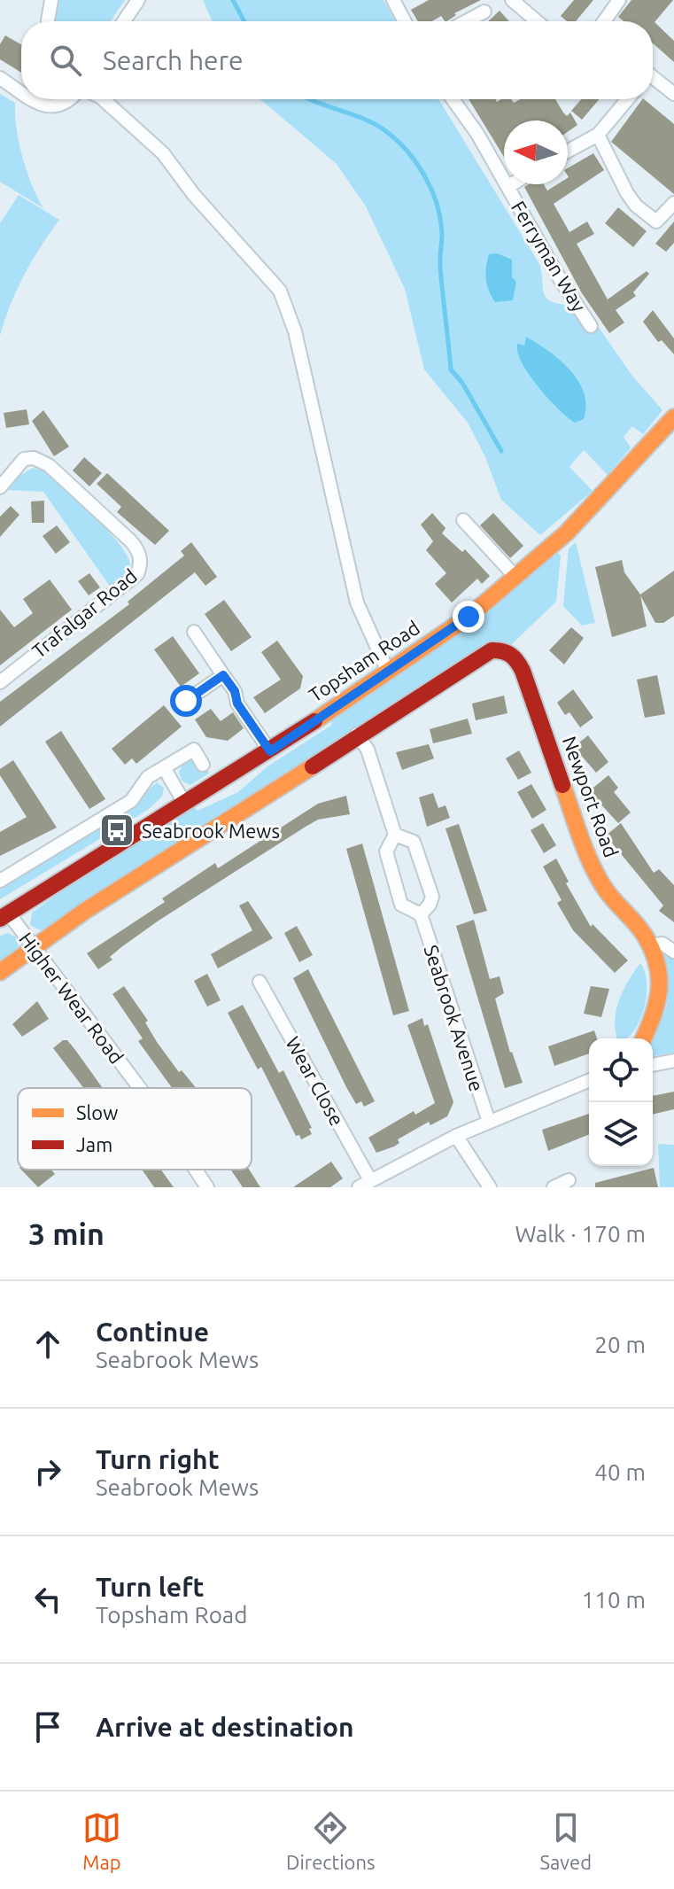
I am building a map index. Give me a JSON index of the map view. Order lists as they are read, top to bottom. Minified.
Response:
{"streets":{"street":["Ferryman Way","Trafalgar Road","Topsham Road","Newport Road","Higher Wear Road","Seabrook Avenue","Wear Close"]},"crossings":[["Topsham Road","Higher Wear Road"],["Newport Road","Seabrook Avenue"]],"places":{"bus stop":["Seabrook Mews"]},"legend":["Slow","Jam"],"north":"left","page":{"search":"Search here","heading":["3 min","Walk · 170 m"],"list":[["Continue","Seabrook Mews","20 m"],["Turn right","Seabrook Mews","40 m"],["Turn left","Topsham Road","110 m"],"Arrive at destination"],"nav":["Map","Directions","Saved"]}}
